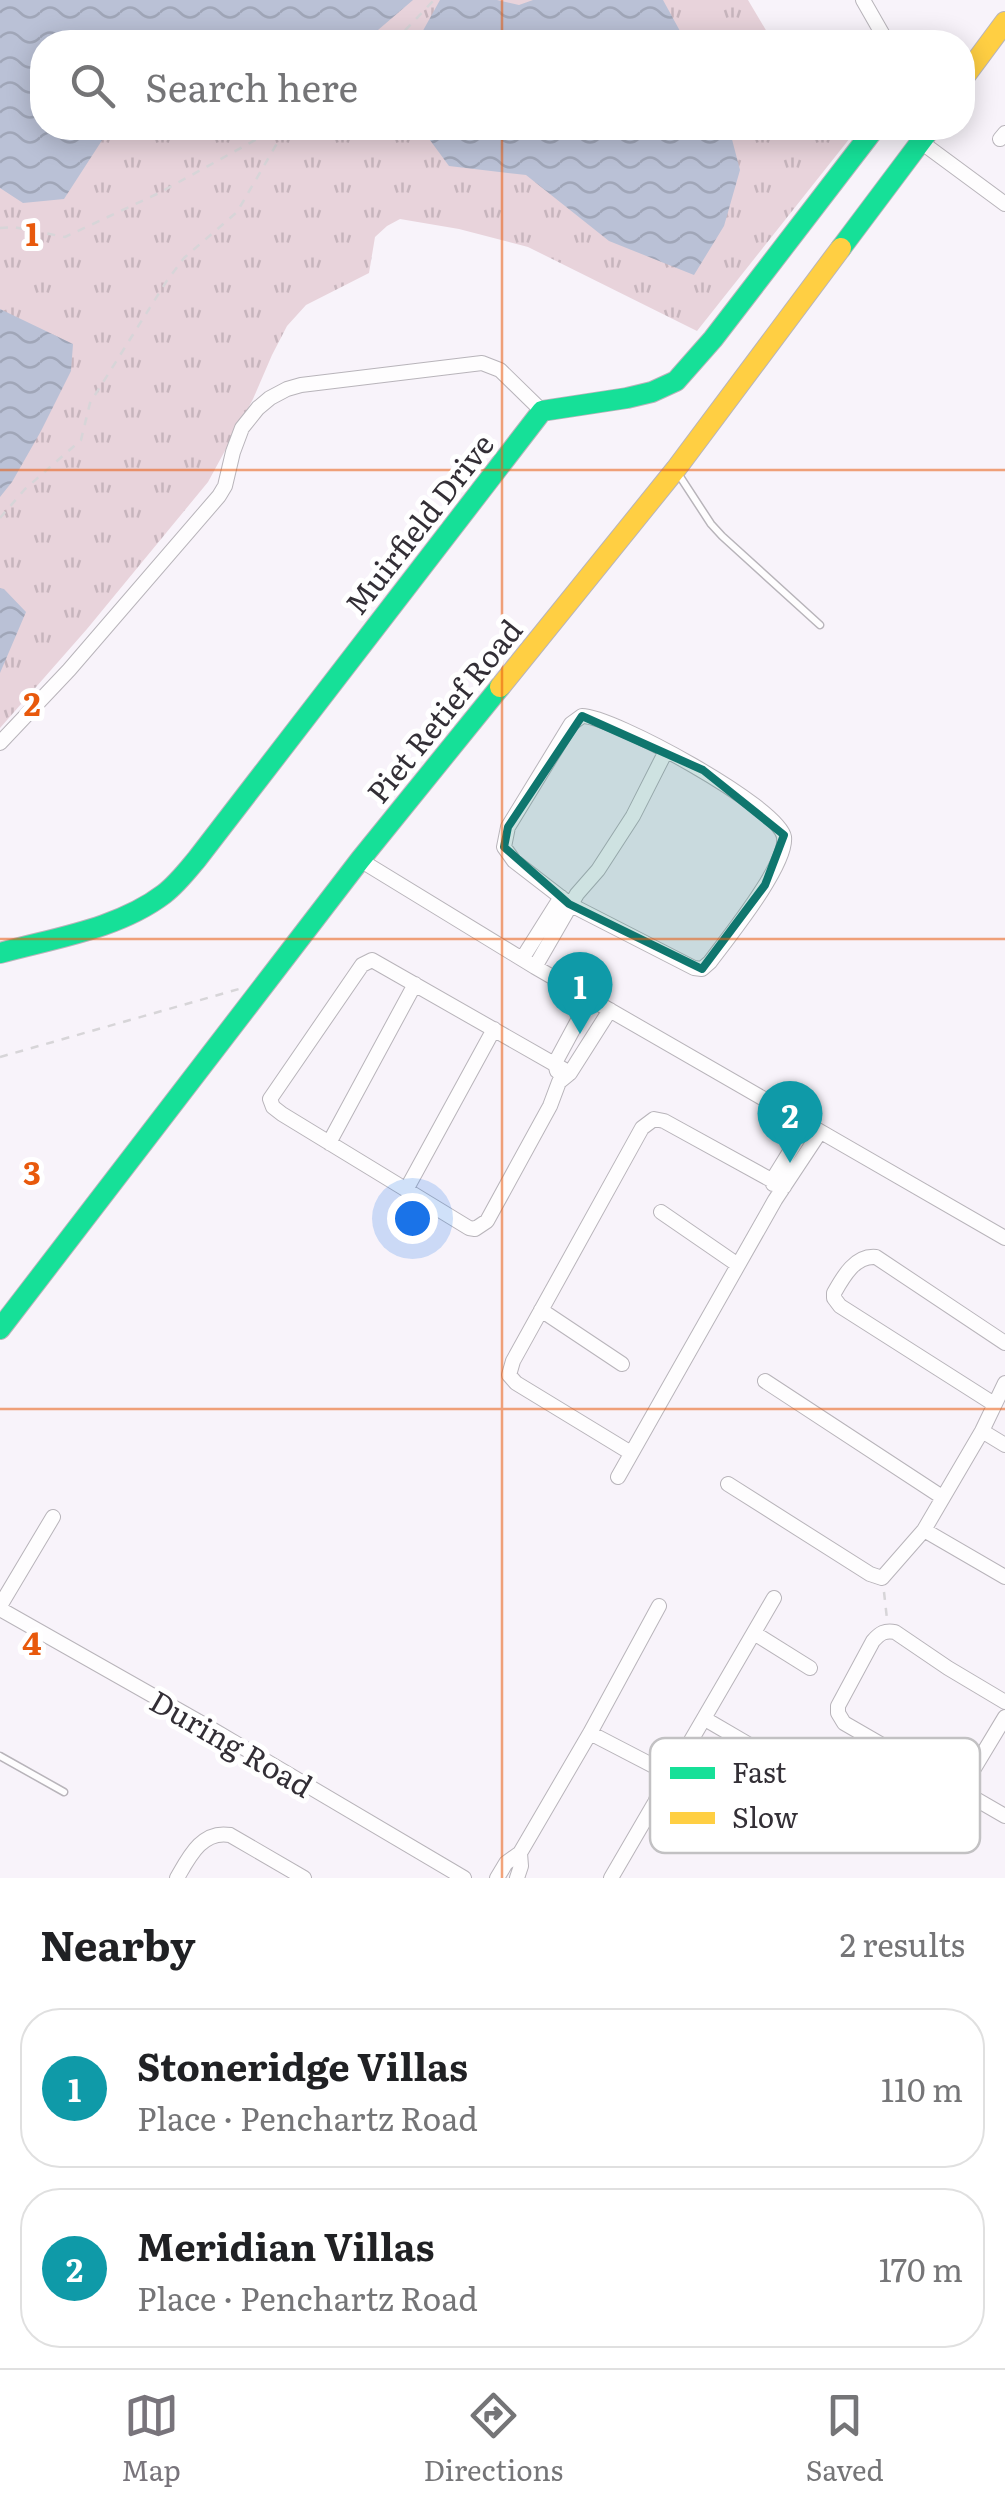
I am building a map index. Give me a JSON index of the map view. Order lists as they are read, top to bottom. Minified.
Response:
{"streets":{"street":["Muirfield Drive","Piet Retief Road","During Road"]},"legend":["Fast","Slow"],"page":{"search":"Search here","pins":["1","2"],"heading":["Nearby","2 results"],"list":[{"mark":"1","name":"Stoneridge Villas","note":"Place · Penchartz Road","value":"110 m"},{"mark":"2","name":"Meridian Villas","note":"Place · Penchartz Road","value":"170 m"}],"nav":["Map","Directions","Saved"]},"grid":{"rows":["1","2","3","4"]}}
